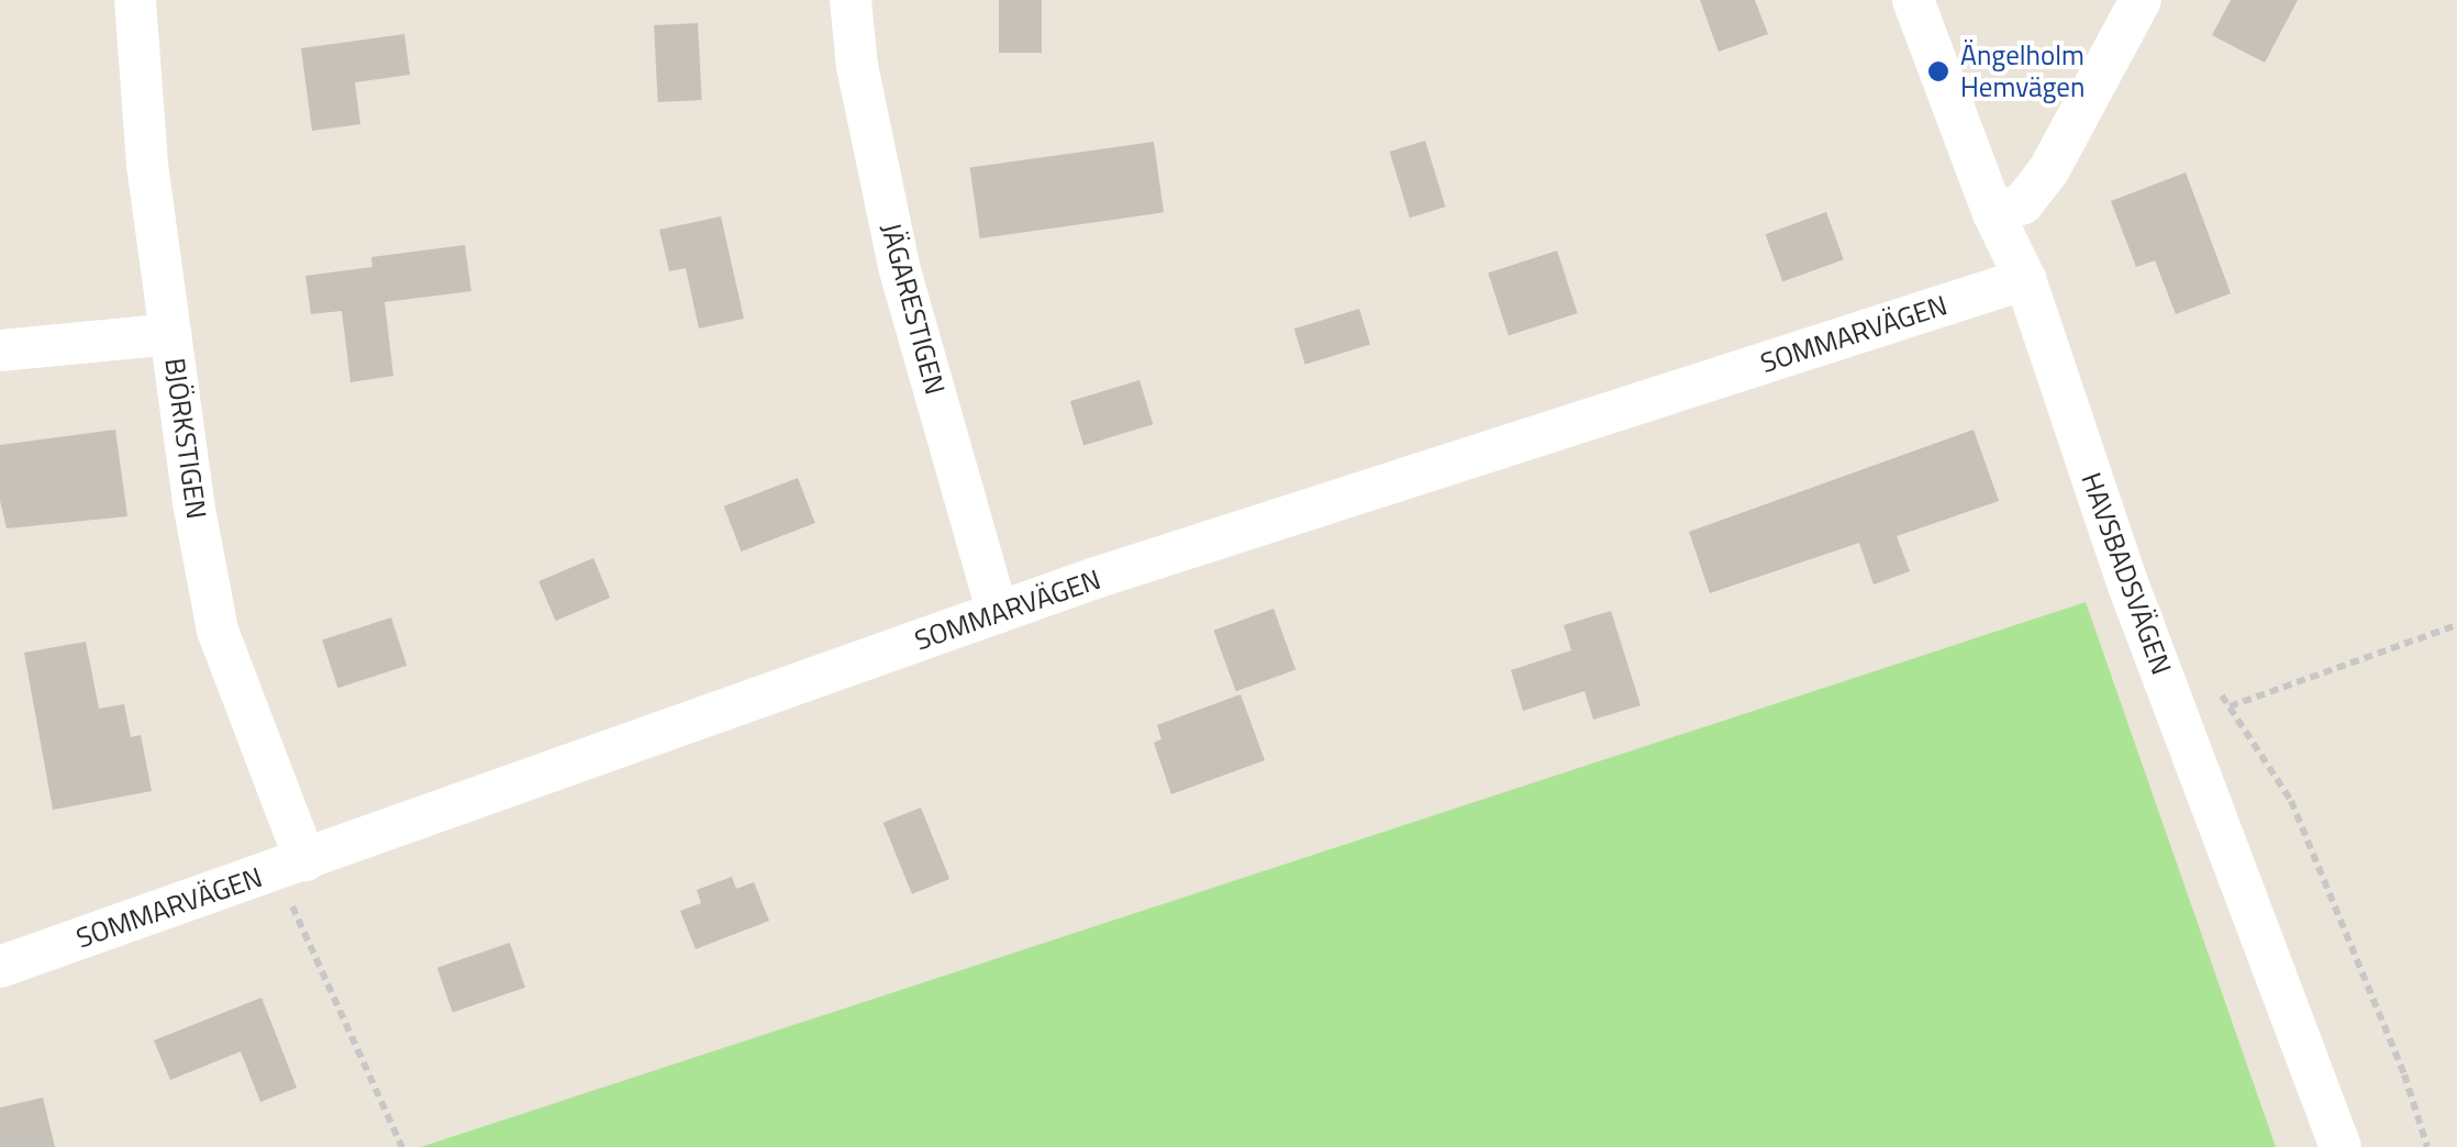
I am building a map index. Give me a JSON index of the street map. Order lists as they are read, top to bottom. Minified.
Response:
{"streets":{"street":["JÄGARESTIGEN","SOMMARVÄGEN","BJÖRKSTIGEN","HAVSBADSVÄGEN"]},"crossings":[["JÄGARESTIGEN","SOMMARVÄGEN"],["SOMMARVÄGEN","BJÖRKSTIGEN"],["SOMMARVÄGEN","HAVSBADSVÄGEN"]],"places":["Ängelholm Hemvägen"]}
